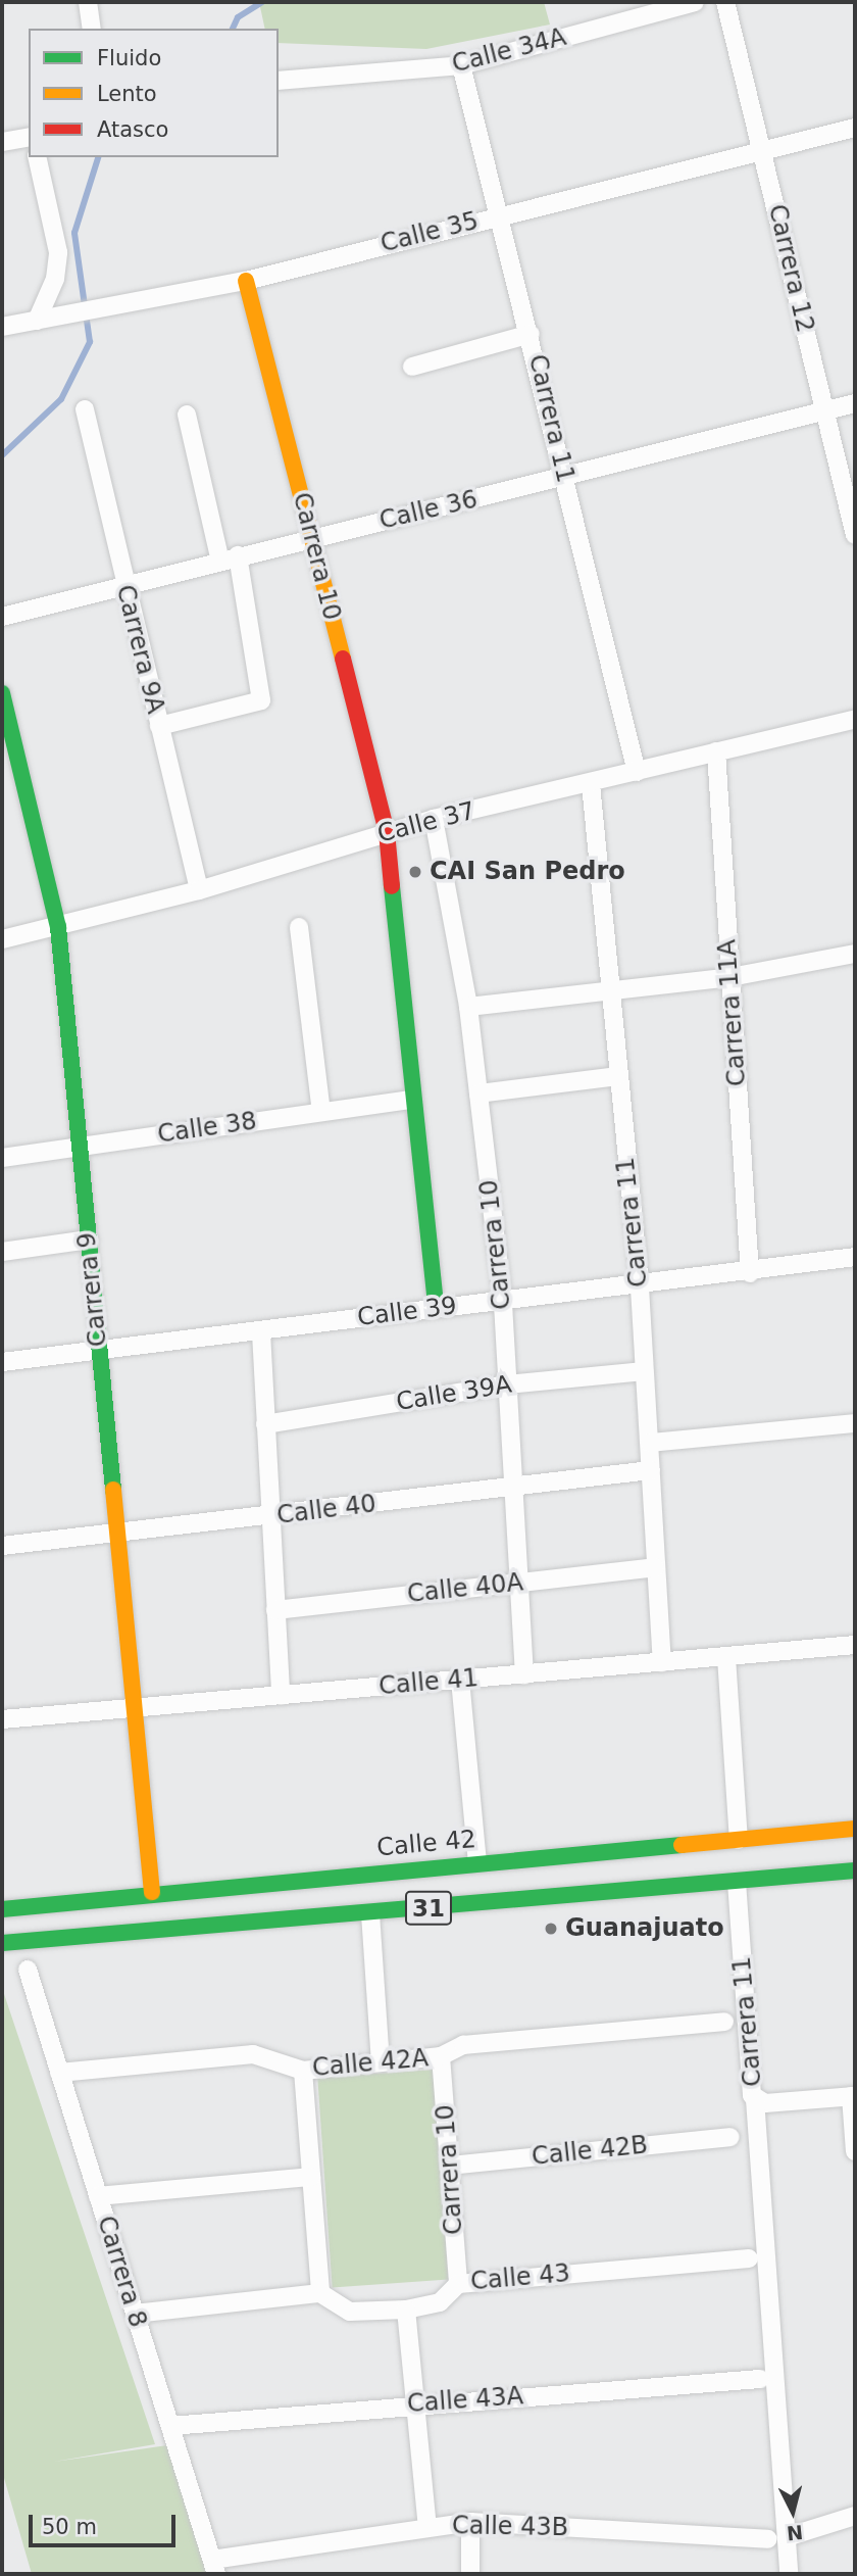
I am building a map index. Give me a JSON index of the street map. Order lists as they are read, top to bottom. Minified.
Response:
{"streets":{"street":["Calle 34A","Calle 35","Carrera 12","Carrera 11","Calle 36","Carrera 10","Carrera 9A","Calle 37","Carrera 11A","Calle 38","Carrera 9","Calle 39","Calle 39A","Calle 40","Calle 40A","Calle 41","Calle 42","31","Calle 42A","Calle 42B","Carrera 8","Calle 43","Calle 43A","Calle 43B"]},"crossings":[["Calle 34A","Carrera 11"],["Calle 35","Carrera 12"],["Calle 35","Carrera 11"],["Calle 35","Carrera 10"],["Carrera 12","Calle 36"],["Carrera 11","Calle 36"],["Carrera 11","Calle 37"],["Carrera 11","Calle 39"],["Carrera 11","Calle 39A"],["Carrera 11","Calle 40"],["Carrera 11","Calle 40A"],["Carrera 11","Calle 41"],["Carrera 11","31"],["Calle 36","Carrera 10"],["Calle 36","Carrera 9A"],["Carrera 10","Calle 37"],["Carrera 10","Calle 38"],["Carrera 10","Calle 39"],["Carrera 10","Calle 39A"],["Carrera 10","Calle 40"],["Carrera 10","Calle 40A"],["Carrera 10","Calle 41"],["Carrera 10","Calle 42A"],["Carrera 10","Calle 42B"],["Carrera 10","Calle 43"],["Carrera 9A","Calle 37"],["Calle 37","Carrera 11A"],["Calle 37","Carrera 9"],["Carrera 11A","Calle 39"],["Calle 38","Carrera 9"],["Carrera 9","Calle 39"],["Carrera 9","Calle 40"],["Carrera 9","Calle 41"],["Carrera 9","Calle 42"],["Calle 42A","Carrera 8"],["Carrera 8","Calle 43A"],["Carrera 8","Calle 43B"]],"places":["CAI San Pedro","Guanajuato"],"legend":["Fluido","Lento","Atasco"],"scale_bar":"50 m","north":"bottom"}
